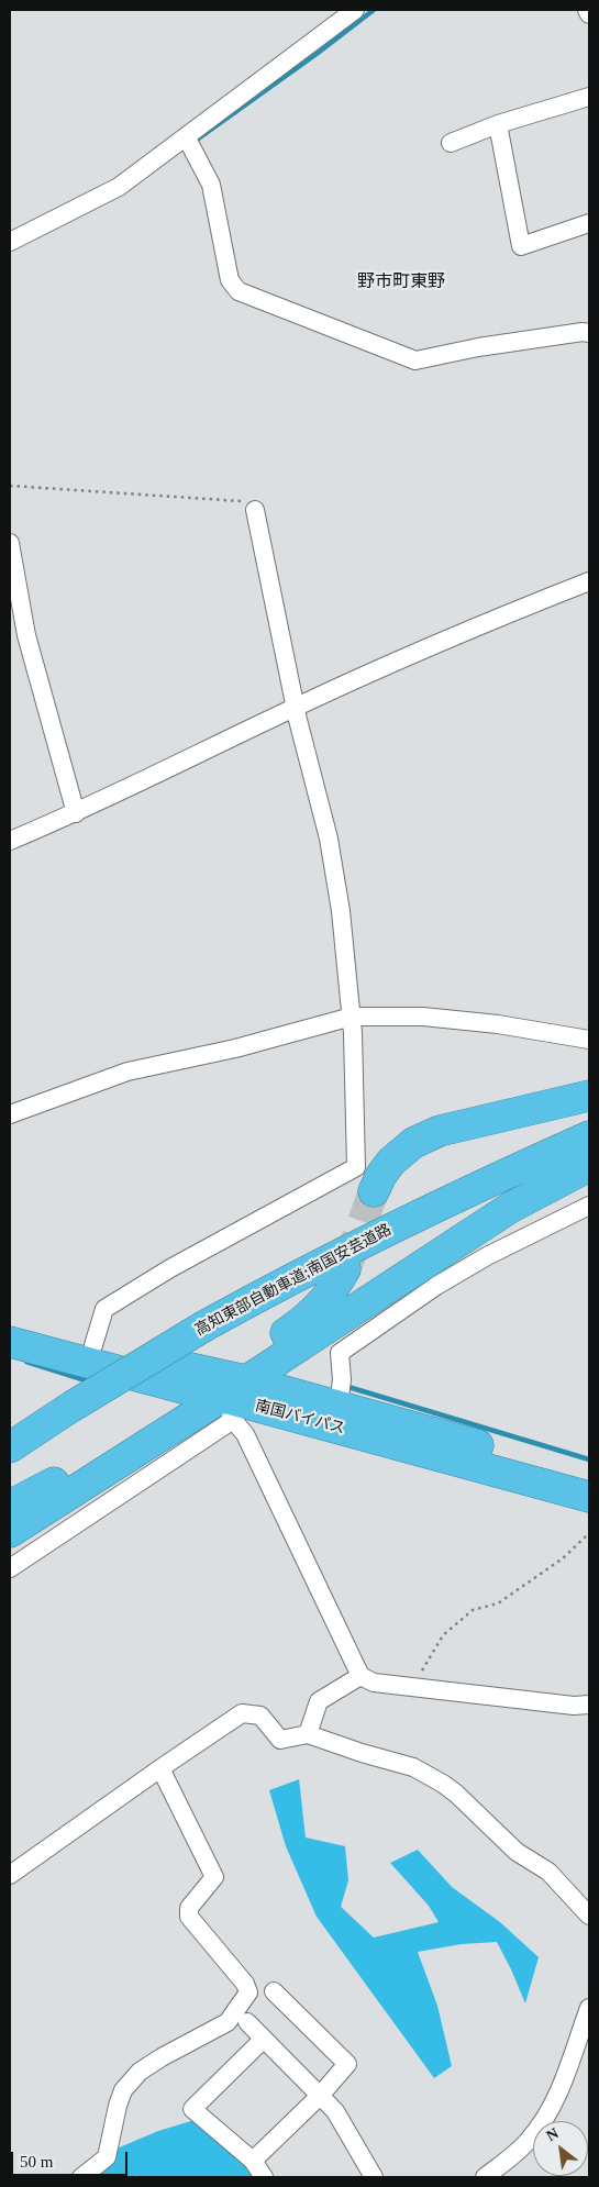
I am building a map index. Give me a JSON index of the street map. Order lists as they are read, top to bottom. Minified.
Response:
{"streets":{"highway":["高知東部自動車道;南国安芸道路","南国バイパス"]},"districts":["野市町東野"],"scale_bar":"50 m","north":"top left"}
